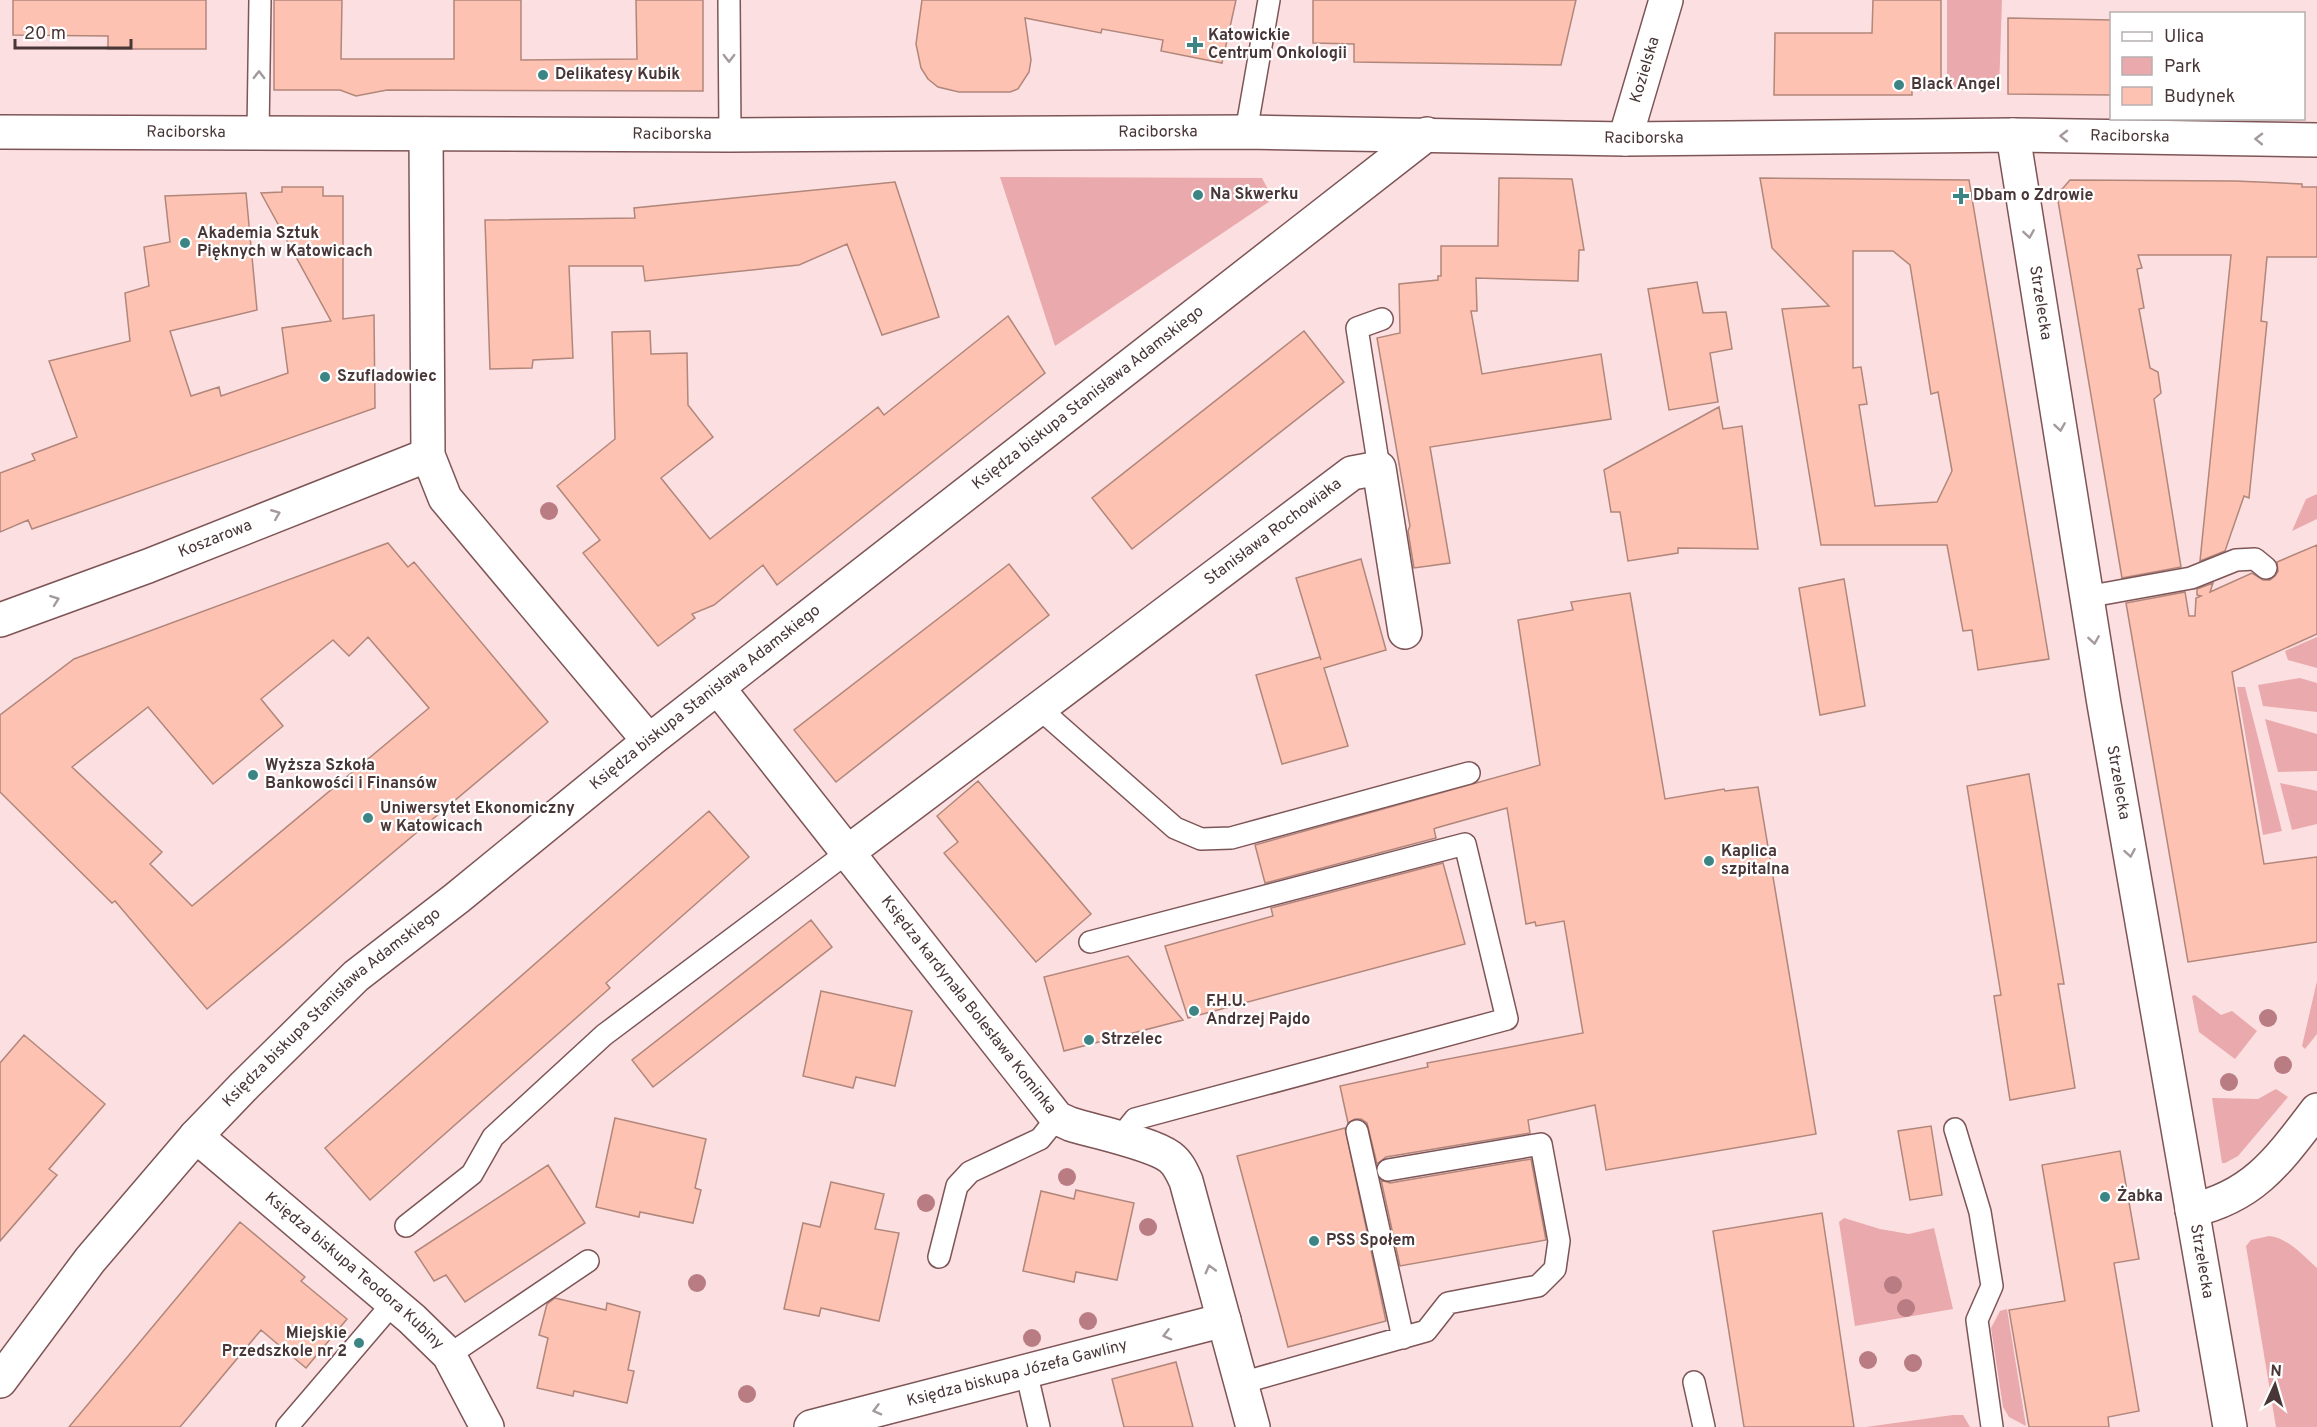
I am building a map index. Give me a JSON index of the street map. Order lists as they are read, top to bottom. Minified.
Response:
{"streets":{"street":["Kozielska","Raciborska","Strzelecka","Księdza biskupa Stanisława Adamskiego","Stanisława Rochowiaka","Koszarowa","Księdza kardynała Bolesława Kominka","Księdza biskupa Teodora Kubiny","Księdza biskupa Józefa Gawliny"]},"crossings":[["Kozielska","Raciborska"],["Raciborska","Strzelecka"],["Raciborska","Księdza biskupa Stanisława Adamskiego"],["Księdza biskupa Stanisława Adamskiego","Księdza kardynała Bolesława Kominka"],["Księdza biskupa Stanisława Adamskiego","Księdza biskupa Teodora Kubiny"],["Stanisława Rochowiaka","Księdza kardynała Bolesława Kominka"],["Księdza kardynała Bolesława Kominka","Księdza biskupa Józefa Gawliny"]],"one_way":["Strzelecka","Koszarowa","Księdza biskupa Józefa Gawliny"],"places":{"health":["Katowickie Centrum Onkologii","Dbam o Zdrowie"],"other":["Delikatesy Kubik","Black Angel","Na Skwerku","Akademia Sztuk Pięknych w Katowicach","Szufladowiec","Wyższa Szkoła Bankowości i Finansów","Uniwersytet Ekonomiczny w Katowicach","Kaplica szpitalna","F.H.U. Andrzej Pajdo","Strzelec","Żabka","PSS Społem","Miejskie Przedszkole nr 2"]},"legend":["Ulica","Park","Budynek"],"scale_bar":"20 m","north":"top"}
